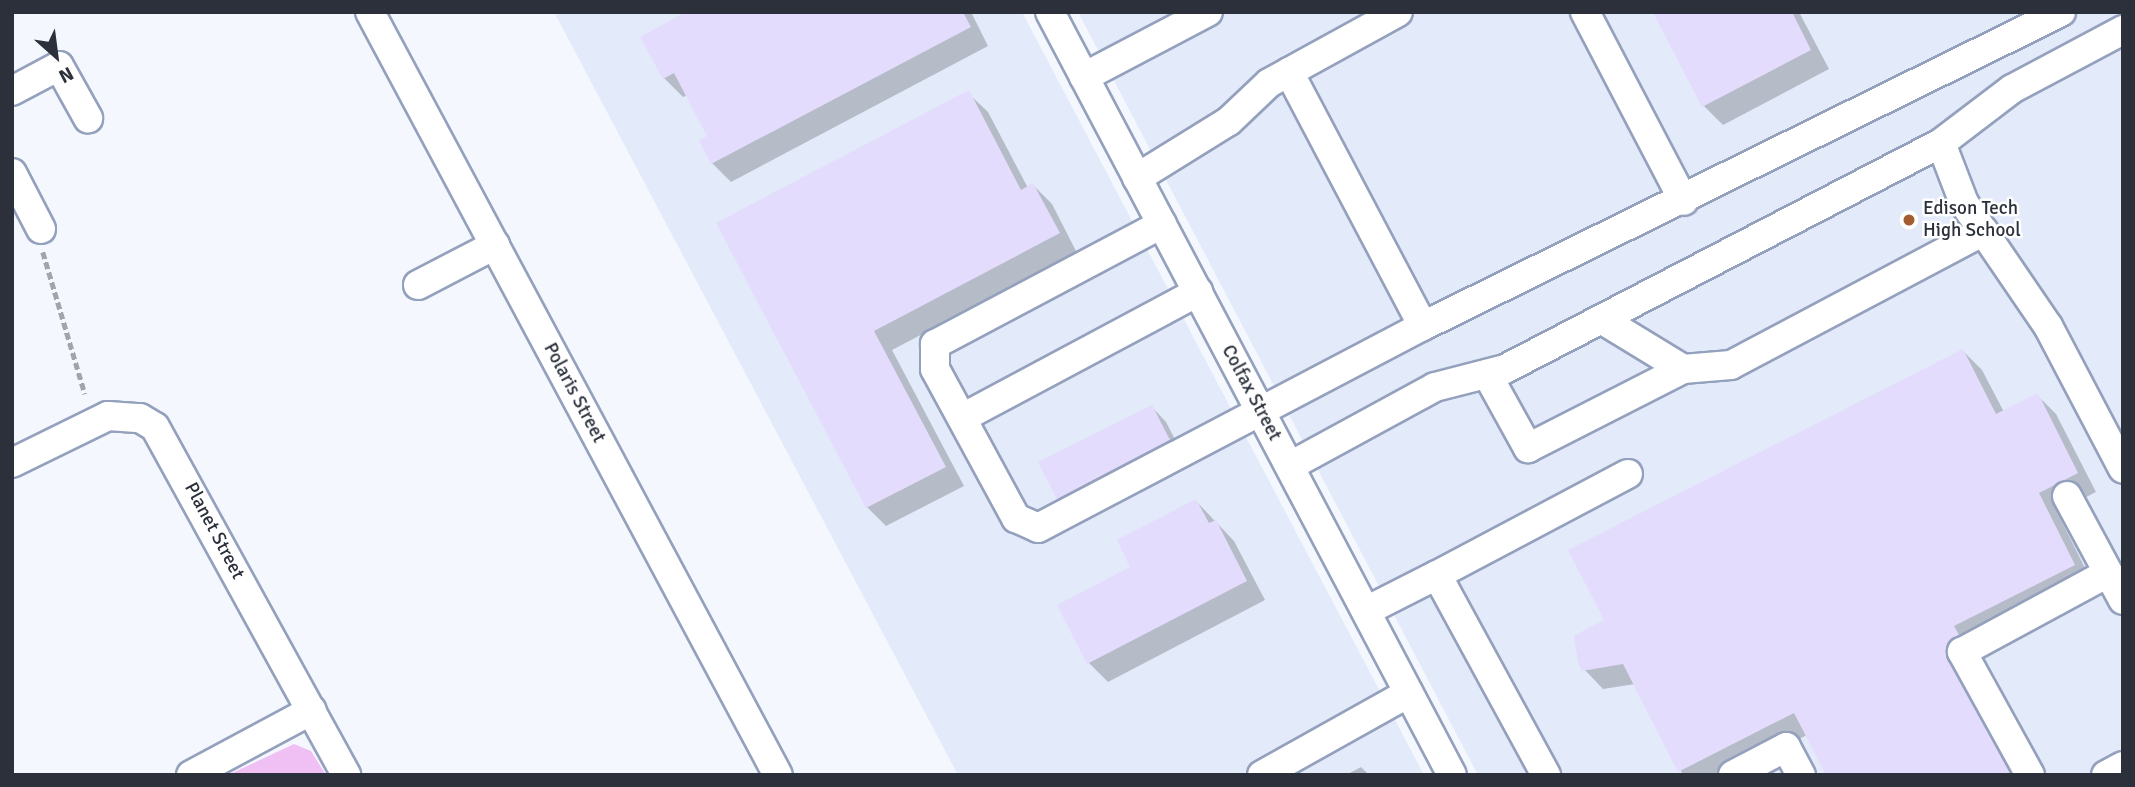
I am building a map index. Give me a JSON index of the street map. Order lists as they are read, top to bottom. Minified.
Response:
{"streets":{"street":["Polaris Street","Colfax Street","Planet Street"]},"places":["Edison Tech High School"],"north":"bottom right"}
